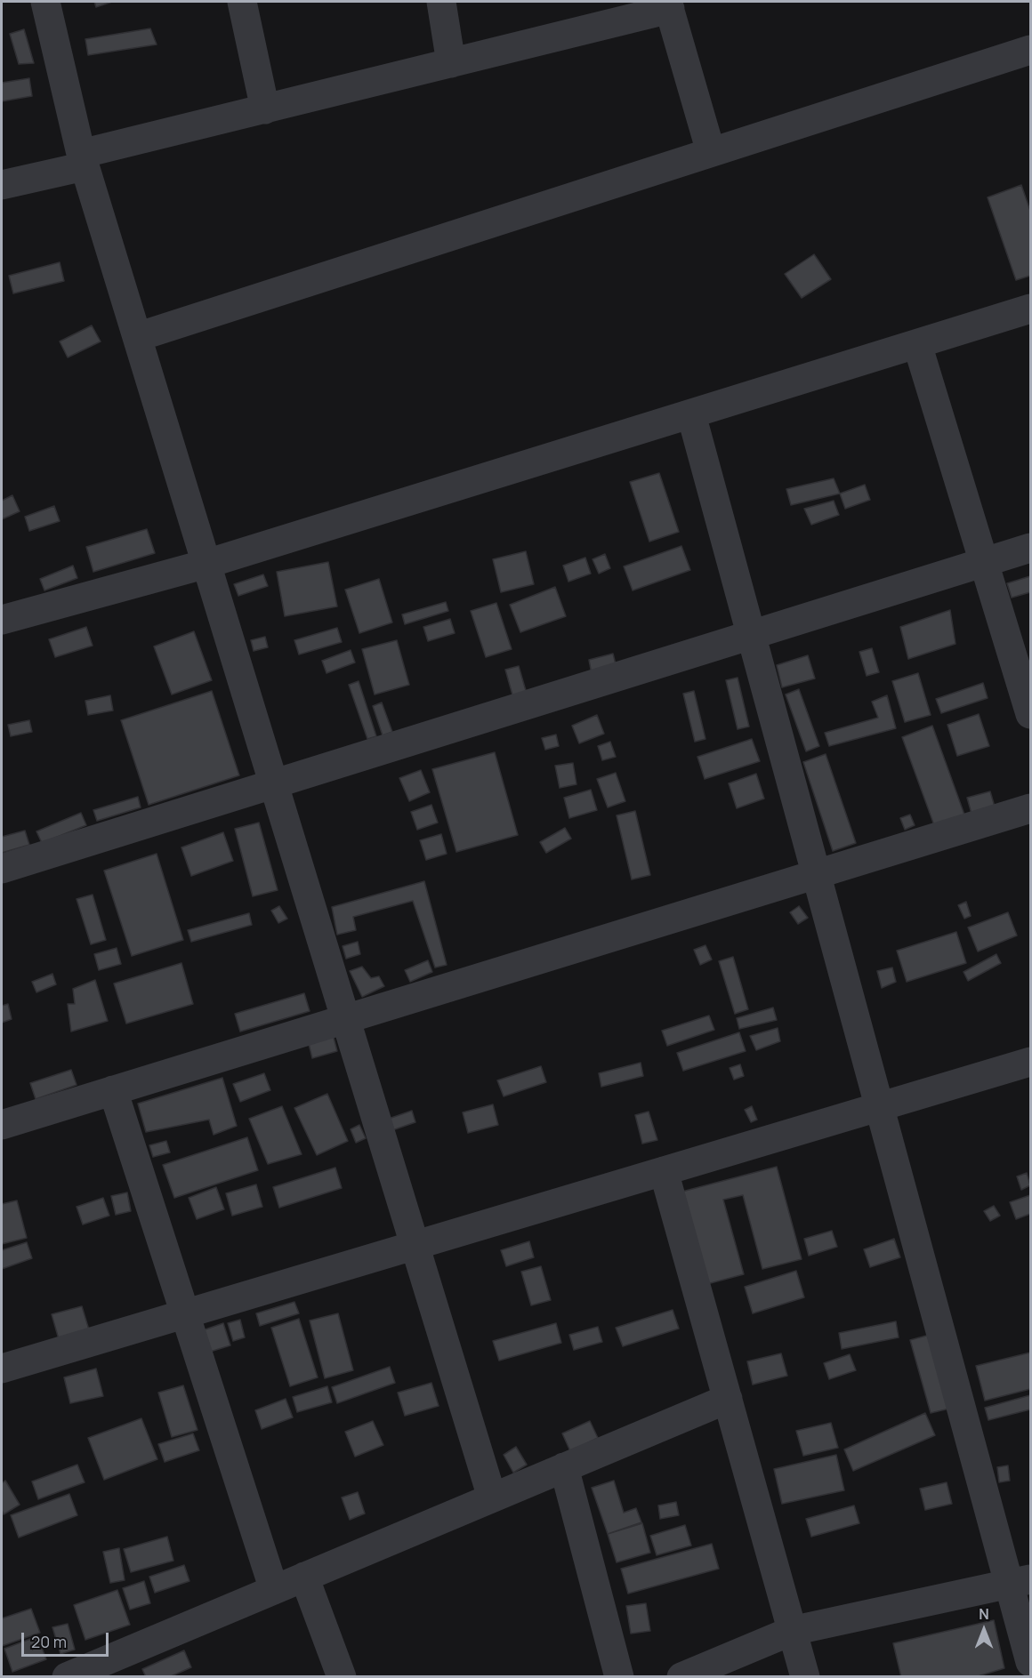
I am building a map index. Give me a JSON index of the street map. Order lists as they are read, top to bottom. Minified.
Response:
{"scale_bar":"20 m","north":"top"}
